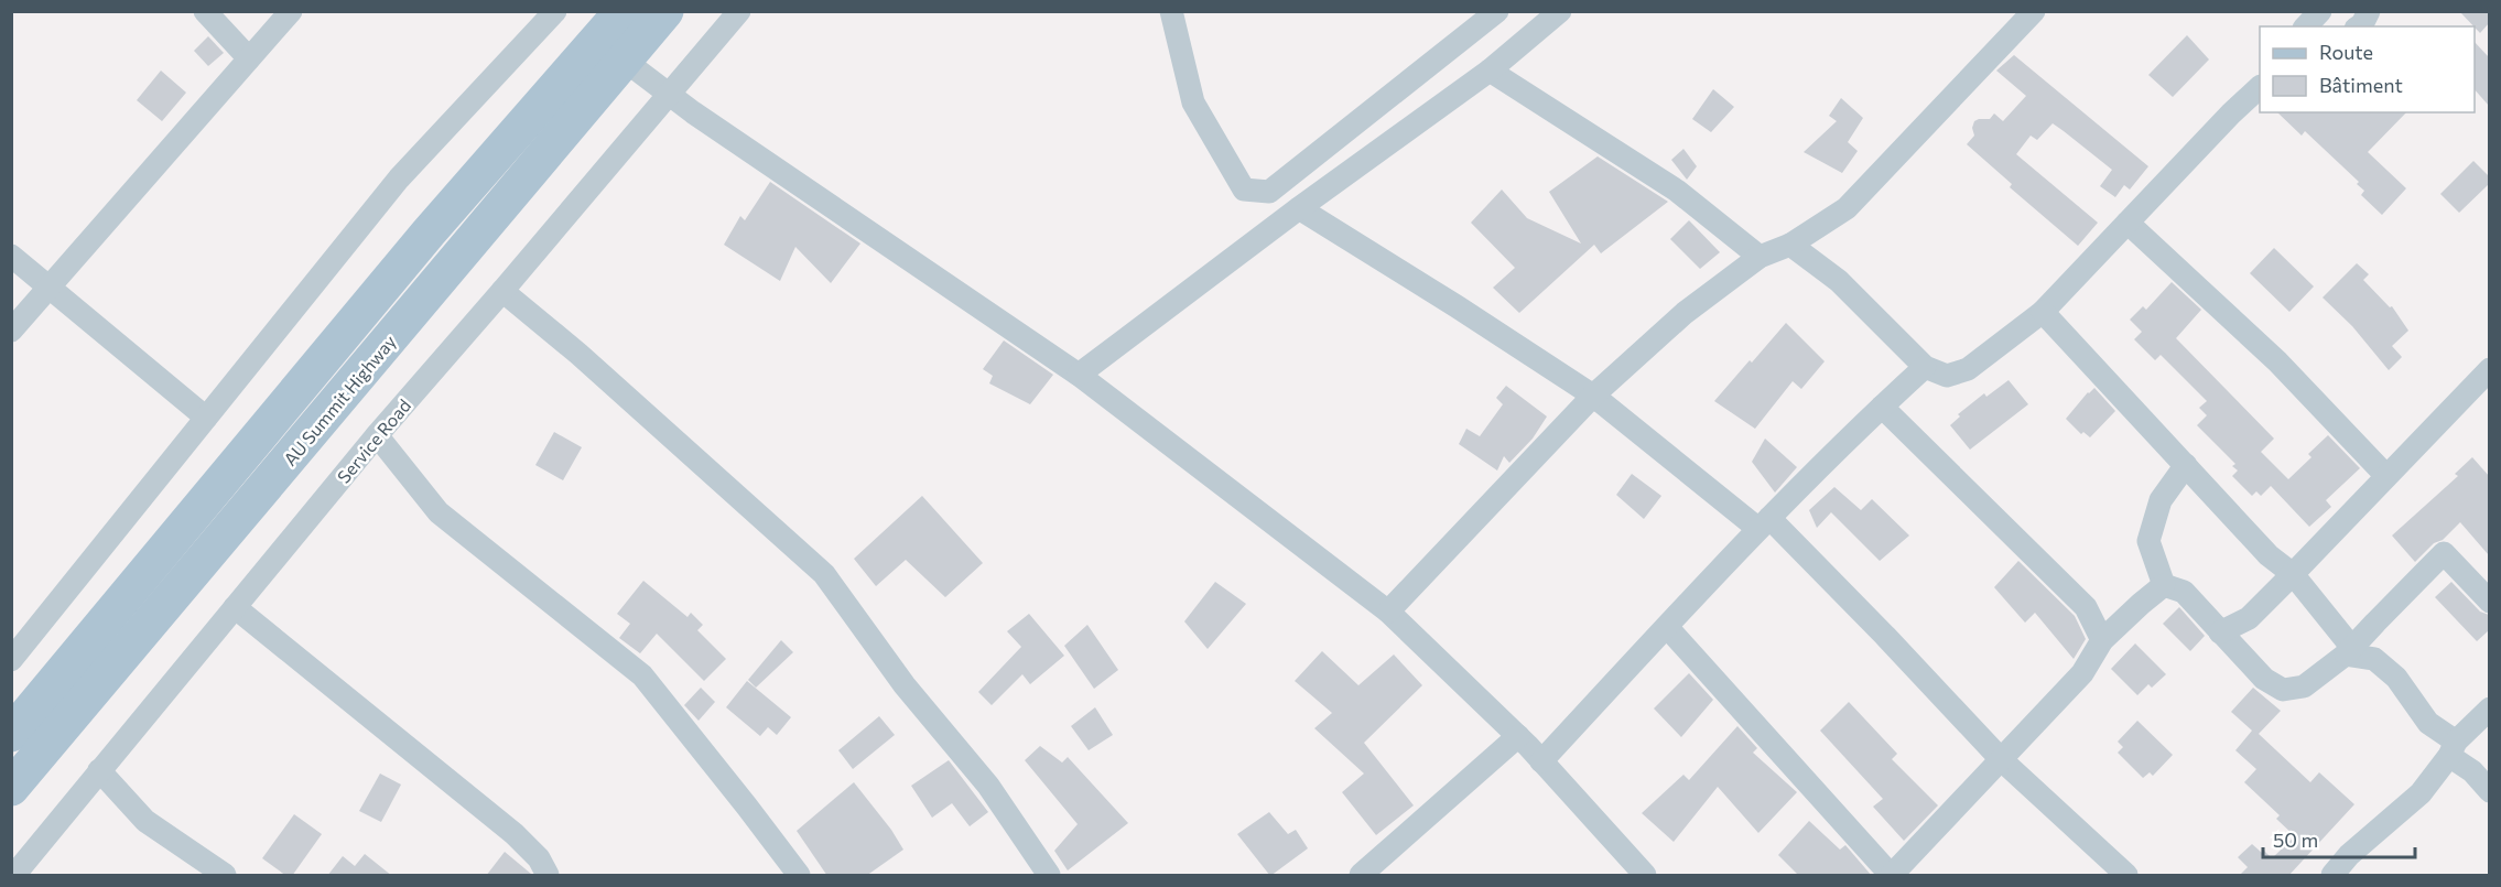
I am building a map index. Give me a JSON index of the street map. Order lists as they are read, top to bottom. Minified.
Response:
{"streets":{"main road":["AU Summit Highway"],"street":["Service Road"]},"legend":["Route","Bâtiment"],"scale_bar":"50 m"}
